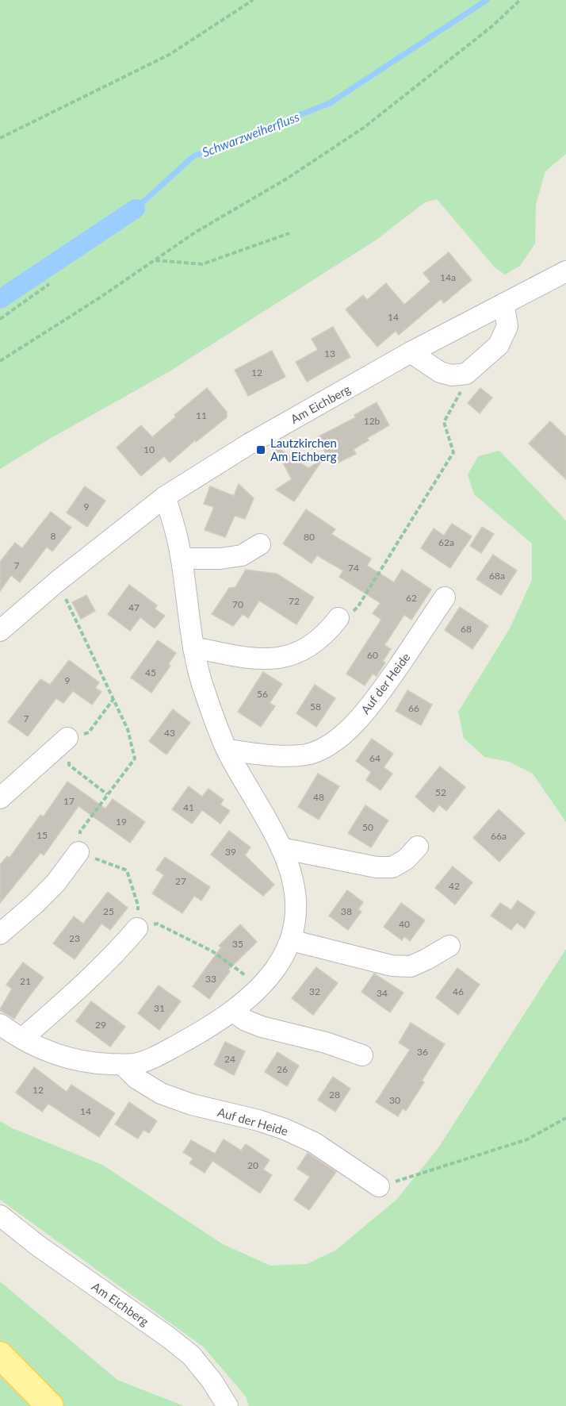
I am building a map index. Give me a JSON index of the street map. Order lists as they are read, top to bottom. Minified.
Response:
{"streets":{"street":["Am Eichberg","Auf der Heide"]},"water":["Schwarzweiherfluss"],"places":{"transit":["Lautzkirchen Am Eichberg"]},"house_numbers":["14a","14","13","12","11","12b","10","9","8","80","62a","7","74","68a","62","72","70","47","68","60","45","9","56","58","66","7","43","64","52","48","17","41","19","50","15","66a","39","27","42","25","38","40","23","35","33","21","32","46","34","31","29","36","24","26","12","28","30","14","20"]}
